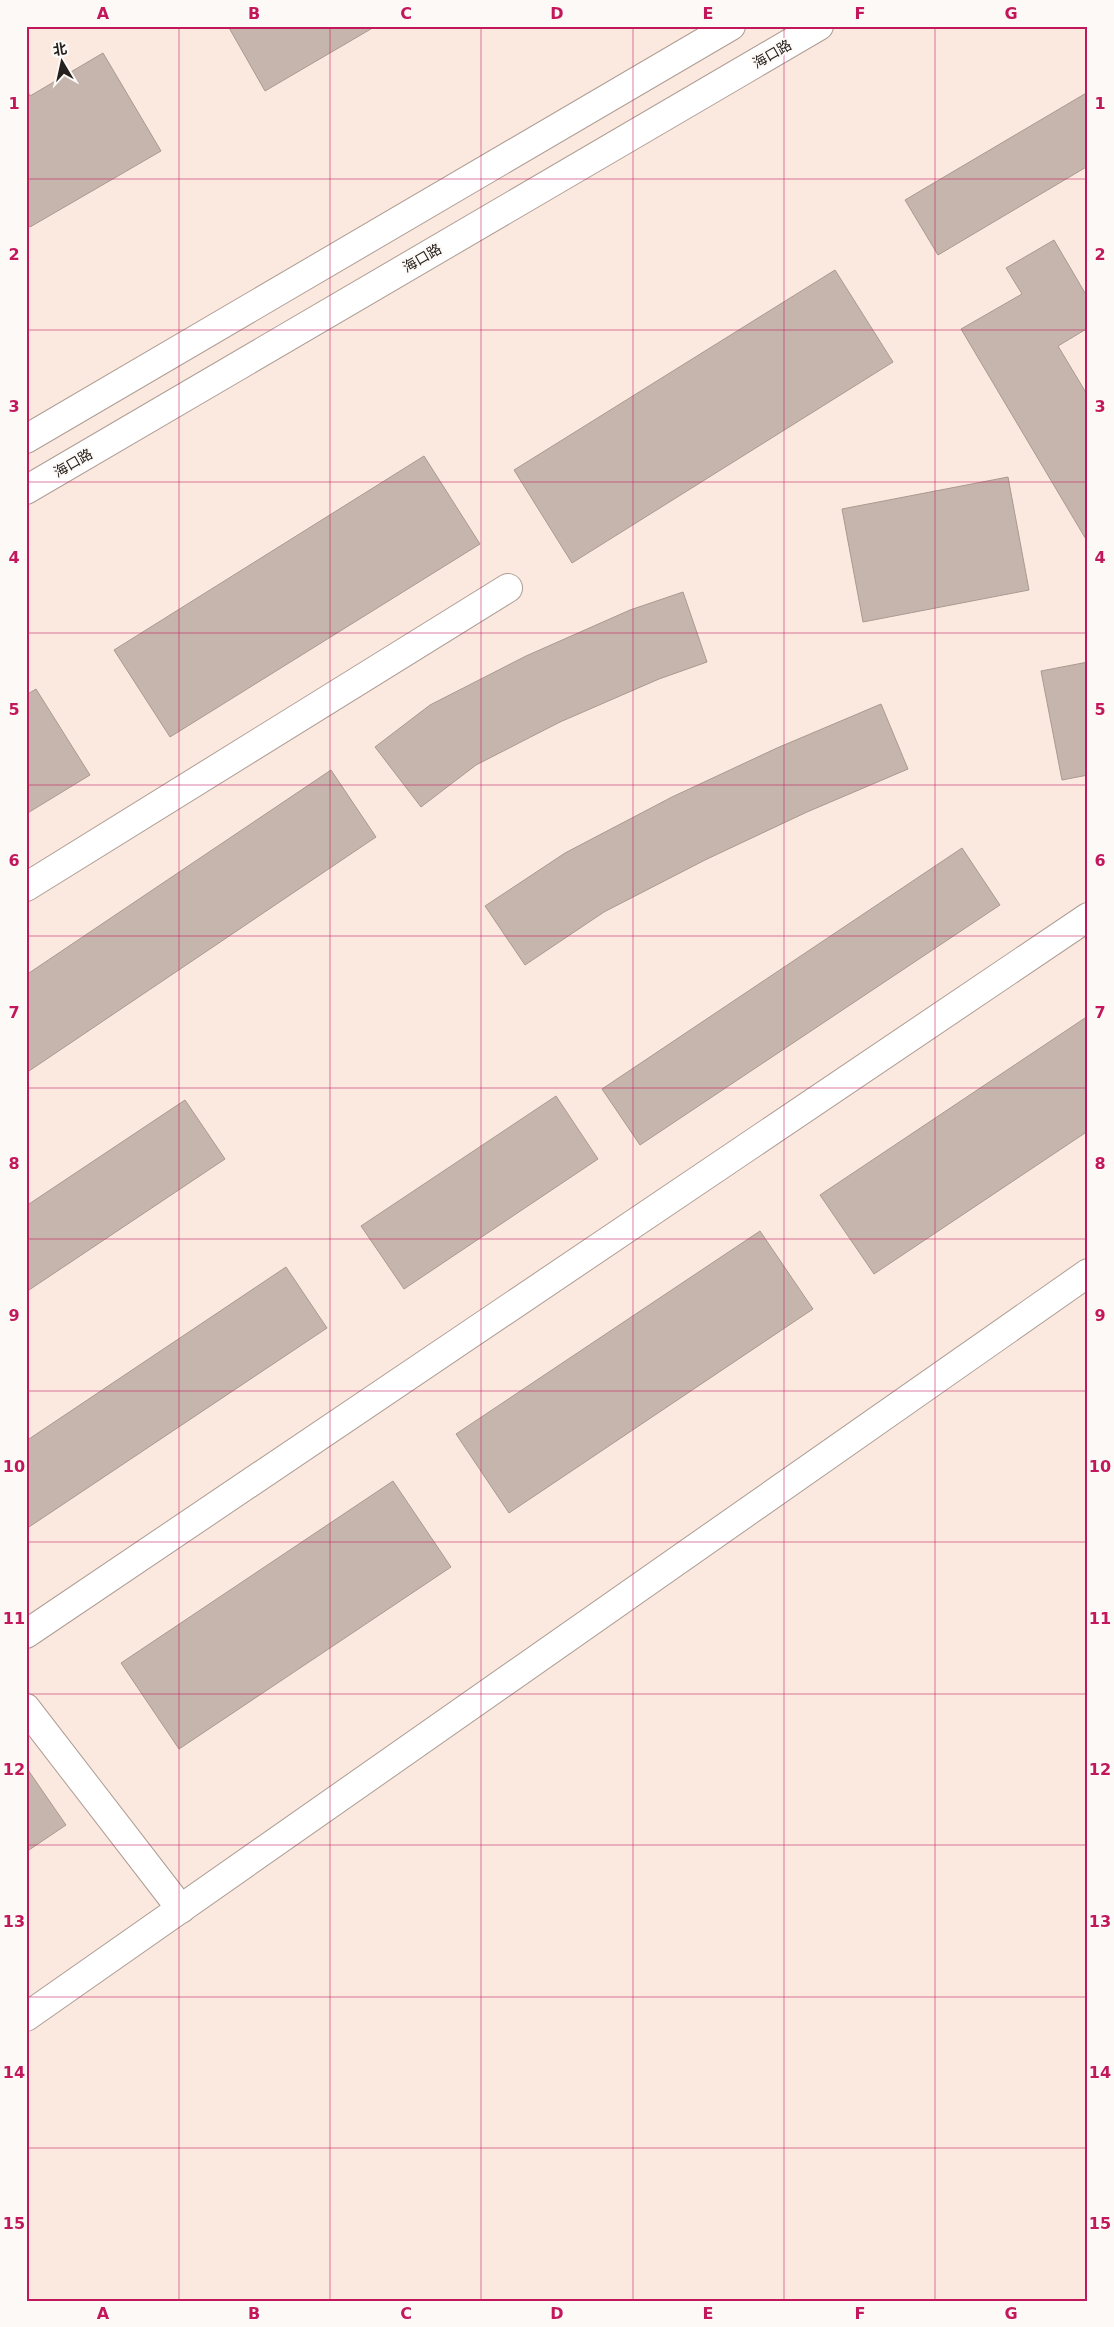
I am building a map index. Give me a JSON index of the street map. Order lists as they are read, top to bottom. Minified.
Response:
{"streets":{"main road":["海口路"]},"north":"top","grid":{"columns":["A","B","C","D","E","F","G"],"rows":["1","2","3","4","5","6","7","8","9","10","11","12","13","14","15"]}}
